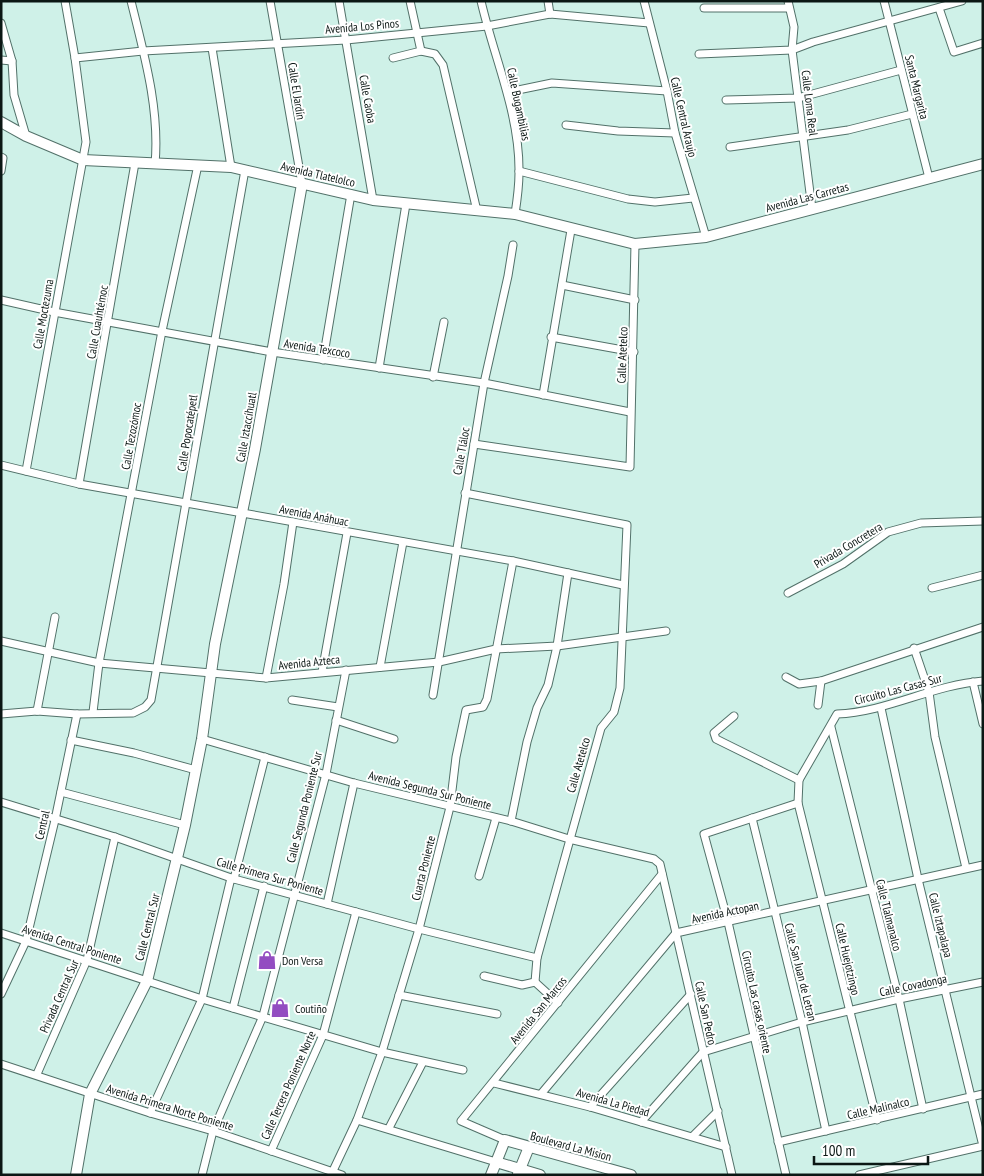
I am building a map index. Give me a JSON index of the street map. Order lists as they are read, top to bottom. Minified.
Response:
{"streets":{"street":["Avenida Los Pinos","Santa Margarita","Calle El Jardín","Calle Caoba","Calle Loma Real","Calle Bugambilias","Calle Central Araujo","Avenida Tlatelolco","Avenida Las Carretas","Calle Moctezuma","Calle Cuauhtémoc","Avenida Texcoco","Calle Atetelco","Calle Iztaccíhuatl","Calle Popocatépetl","Calle Tezozómoc","Calle Tláloc","Avenida Anáhuac","Privada Concretera","Avenida Azteca","Circuito Las Casas Sur","Avenida Segunda Sur Poniente","Calle Segunda Poniente Sur","Central","Cuarta Poniente","Calle Primera Sur Poniente","Avenida Actopan","Calle Tlalmanalco","Calle Iztapalapa","Calle Central Sur","Avenida Central Poniente","Calle Huejotzingo","Calle San Juan de Letran","Calle Covadonga","Privada Central Sur","Circuito Las casas oriente","Avenida San Marcos","Calle San Pedro","Calle Tercera Poniente Norte","Avenida La Piedad","Avenida Primera Norte Poniente","Calle Malinalco","Boulevard La Mision"]},"crossings":[["Avenida Los Pinos","Calle El Jardín"],["Avenida Los Pinos","Calle Caoba"],["Avenida Los Pinos","Calle Bugambilias"],["Avenida Los Pinos","Calle Central Araujo"],["Avenida Los Pinos","Calle Moctezuma"],["Santa Margarita","Avenida Las Carretas"],["Calle El Jardín","Avenida Tlatelolco"],["Calle El Jardín","Calle Iztaccíhuatl"],["Calle Caoba","Avenida Tlatelolco"],["Calle Loma Real","Avenida Las Carretas"],["Calle Bugambilias","Avenida Tlatelolco"],["Calle Central Araujo","Avenida Las Carretas"],["Avenida Tlatelolco","Avenida Las Carretas"],["Avenida Tlatelolco","Calle Moctezuma"],["Avenida Tlatelolco","Calle Cuauhtémoc"],["Avenida Tlatelolco","Calle Atetelco"],["Avenida Tlatelolco","Calle Iztaccíhuatl"],["Avenida Tlatelolco","Calle Popocatépetl"],["Avenida Tlatelolco","Calle Tezozómoc"],["Avenida Las Carretas","Calle Atetelco"],["Calle Moctezuma","Avenida Texcoco"],["Calle Moctezuma","Avenida Anáhuac"],["Calle Cuauhtémoc","Avenida Texcoco"],["Calle Cuauhtémoc","Avenida Anáhuac"],["Avenida Texcoco","Calle Atetelco"],["Avenida Texcoco","Calle Iztaccíhuatl"],["Avenida Texcoco","Calle Popocatépetl"],["Avenida Texcoco","Calle Tezozómoc"],["Avenida Texcoco","Calle Tláloc"],["Calle Atetelco","Calle Tláloc"],["Calle Atetelco","Avenida Anáhuac"],["Calle Atetelco","Avenida Azteca"],["Calle Atetelco","Avenida Segunda Sur Poniente"],["Calle Atetelco","Calle Primera Sur Poniente"],["Calle Iztaccíhuatl","Avenida Anáhuac"],["Calle Iztaccíhuatl","Avenida Azteca"],["Calle Iztaccíhuatl","Calle Central Sur"],["Calle Popocatépetl","Calle Tezozómoc"],["Calle Popocatépetl","Avenida Anáhuac"],["Calle Popocatépetl","Avenida Azteca"],["Calle Tezozómoc","Avenida Anáhuac"],["Calle Tezozómoc","Avenida Azteca"],["Calle Tláloc","Avenida Anáhuac"],["Calle Tláloc","Avenida Azteca"],["Avenida Azteca","Calle Segunda Poniente Sur"],["Avenida Azteca","Cuarta Poniente"],["Avenida Azteca","Calle Central Sur"],["Circuito Las Casas Sur","Calle Tlalmanalco"],["Circuito Las Casas Sur","Calle Iztapalapa"],["Circuito Las Casas Sur","Calle Huejotzingo"],["Avenida Segunda Sur Poniente","Calle Segunda Poniente Sur"],["Avenida Segunda Sur Poniente","Cuarta Poniente"],["Avenida Segunda Sur Poniente","Calle Central Sur"],["Avenida Segunda Sur Poniente","Calle San Pedro"],["Calle Segunda Poniente Sur","Calle Primera Sur Poniente"],["Calle Segunda Poniente Sur","Avenida Central Poniente"],["Calle Segunda Poniente Sur","Avenida Primera Norte Poniente"],["Central","Calle Primera Sur Poniente"],["Central","Avenida Central Poniente"],["Cuarta Poniente","Calle Primera Sur Poniente"],["Cuarta Poniente","Avenida Central Poniente"],["Calle Primera Sur Poniente","Calle Central Sur"],["Calle Primera Sur Poniente","Privada Central Sur"],["Calle Primera Sur Poniente","Calle Tercera Poniente Norte"],["Avenida Actopan","Calle Tlalmanalco"],["Avenida Actopan","Calle Iztapalapa"],["Avenida Actopan","Calle Huejotzingo"],["Avenida Actopan","Calle San Juan de Letran"],["Avenida Actopan","Circuito Las casas oriente"],["Avenida Actopan","Calle San Pedro"],["Avenida Actopan","Avenida La Piedad"],["Calle Tlalmanalco","Calle Covadonga"],["Calle Tlalmanalco","Calle Malinalco"],["Calle Iztapalapa","Calle Covadonga"],["Calle Iztapalapa","Calle Malinalco"],["Calle Central Sur","Avenida Central Poniente"],["Calle Central Sur","Avenida Primera Norte Poniente"],["Avenida Central Poniente","Privada Central Sur"],["Avenida Central Poniente","Calle Tercera Poniente Norte"],["Calle Huejotzingo","Calle Covadonga"],["Calle Huejotzingo","Calle Malinalco"],["Calle San Juan de Letran","Calle Covadonga"],["Calle San Juan de Letran","Circuito Las casas oriente"],["Calle San Juan de Letran","Calle Malinalco"],["Calle Covadonga","Circuito Las casas oriente"],["Calle Covadonga","Calle San Pedro"],["Privada Central Sur","Avenida Primera Norte Poniente"],["Circuito Las casas oriente","Calle Malinalco"],["Avenida San Marcos","Calle San Pedro"],["Avenida San Marcos","Avenida La Piedad"],["Avenida San Marcos","Boulevard La Mision"],["Calle San Pedro","Avenida La Piedad"],["Calle Tercera Poniente Norte","Avenida Primera Norte Poniente"]],"places":{"shop":["Don Versa","Coutiño"]},"scale_bar":"100 m"}
